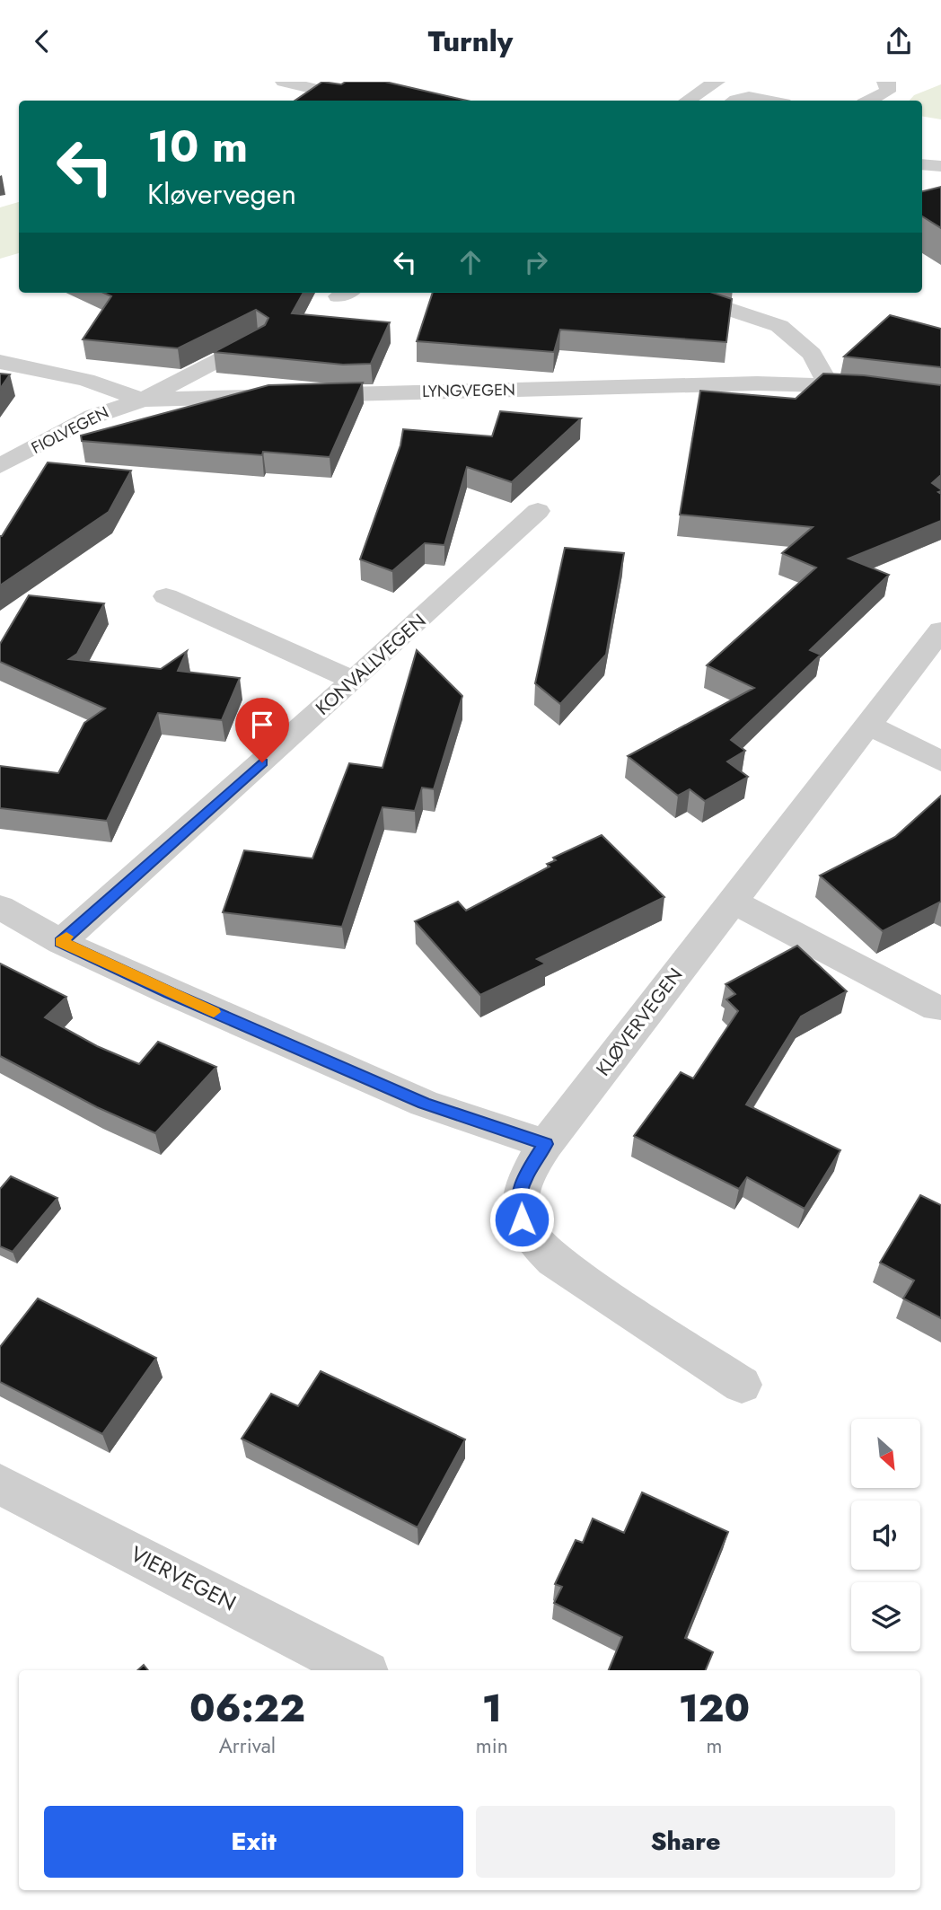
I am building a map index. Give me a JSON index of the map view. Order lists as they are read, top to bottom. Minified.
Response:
{"streets":{"street":["LYNGVEGEN","FIOLVEGEN","KONVALLVEGEN","KLØVERVEGEN","VIERVEGEN"]},"crossings":[["LYNGVEGEN","FIOLVEGEN"]],"north":"bottom right","page":{"header":"Turnly","turn":["10 m","Kløvervegen"],"eta":["06:22","Arrival","1","min","120","m"],"buttons":["Exit","Share"]}}
